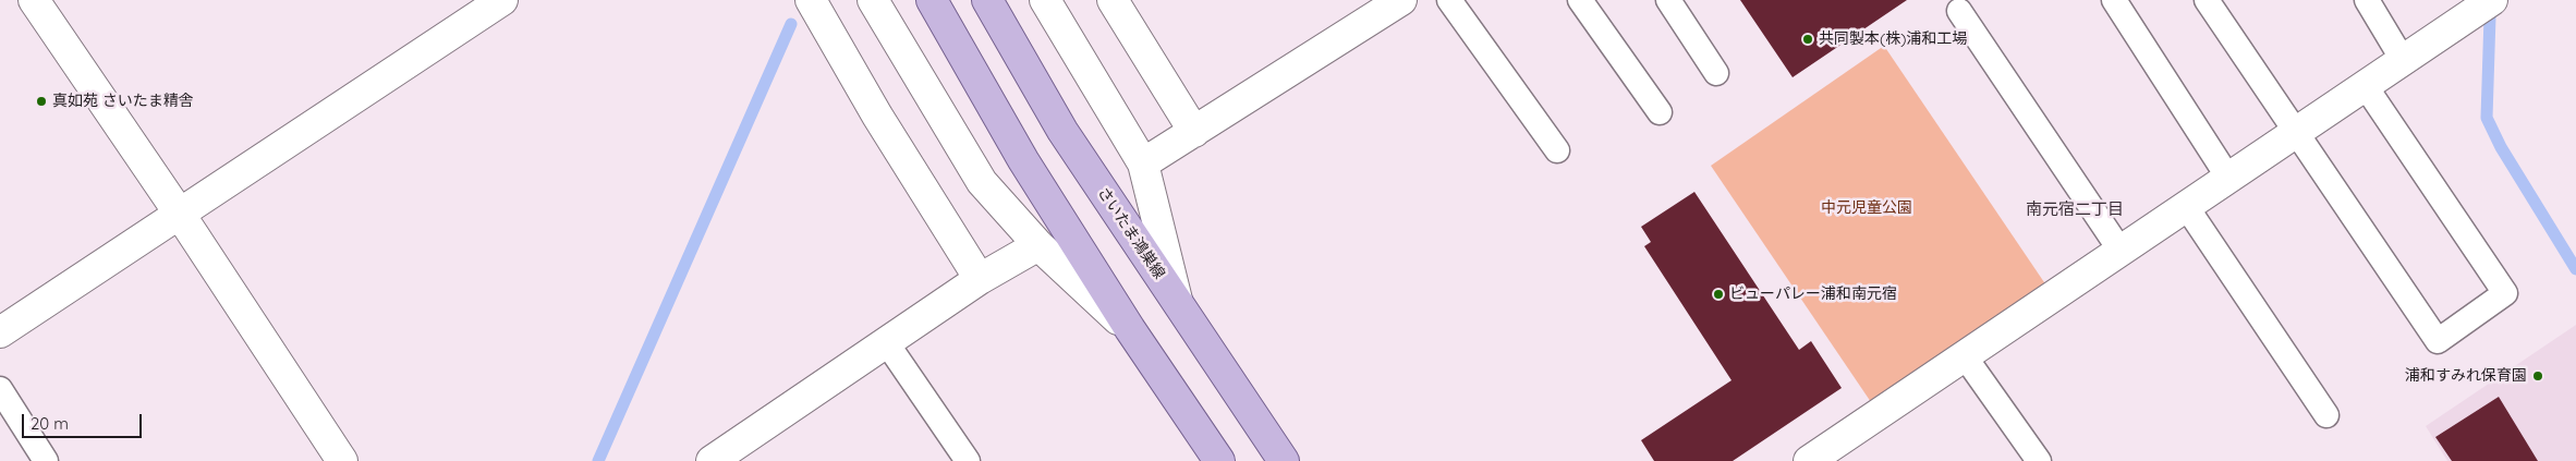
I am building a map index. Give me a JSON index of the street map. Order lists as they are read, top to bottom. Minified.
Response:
{"streets":{"main road":["さいたま鴻巣線"]},"districts":["南元宿二丁目"],"parks":["中元児童公園"],"places":["共同製本(株)浦和工場","真如苑 さいたま精舎","ビューパレー浦和南元宿","浦和すみれ保育園"],"scale_bar":"20 m"}
